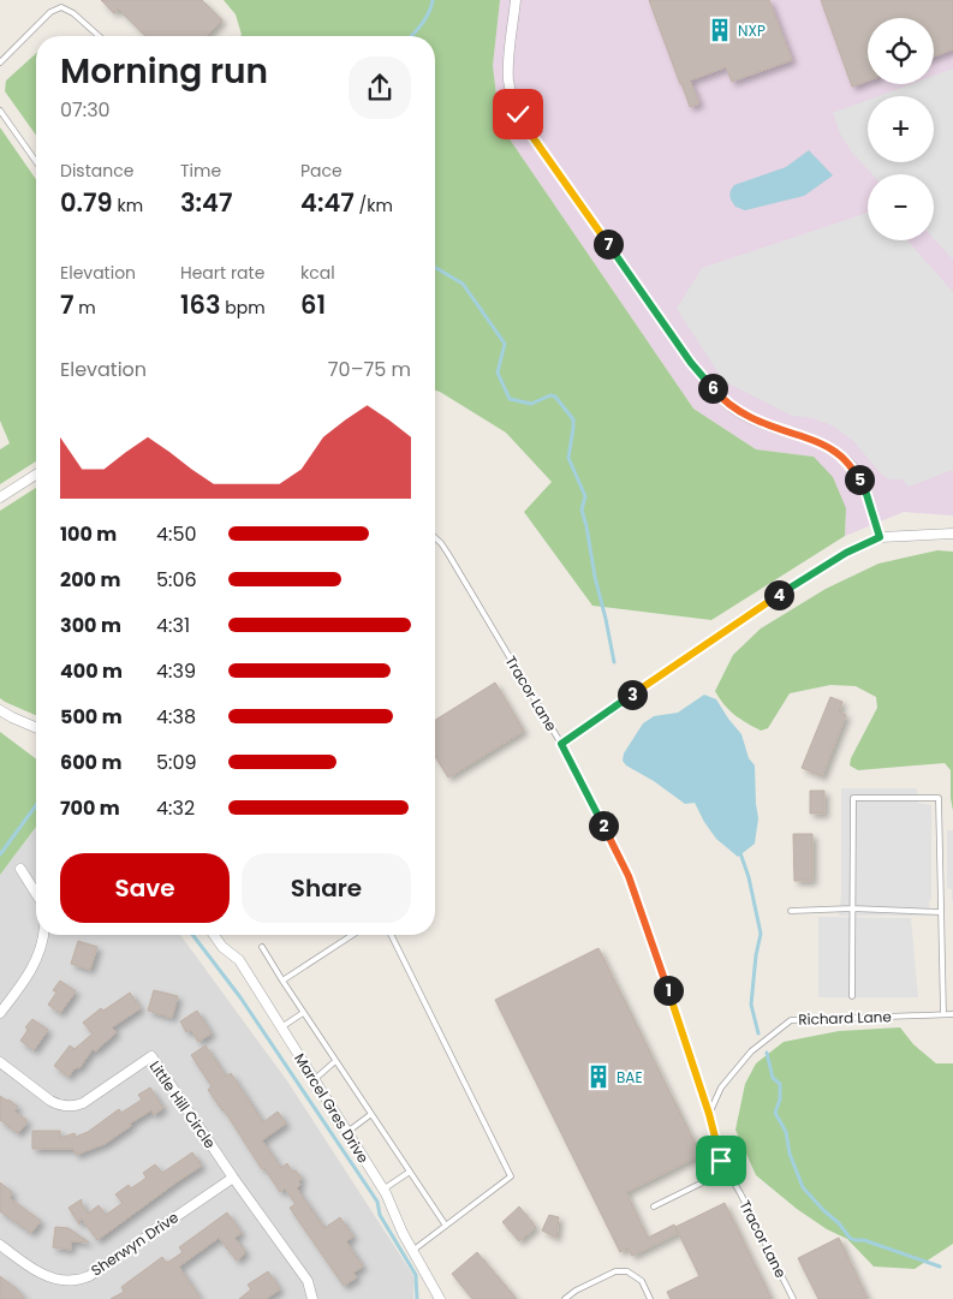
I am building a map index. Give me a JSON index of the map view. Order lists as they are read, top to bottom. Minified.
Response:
{"streets":{"street":["Little Hill Circle","Marcel Gres Drive","Sherwyn Drive"],"lane":["Tracor Lane","Richard Lane"]},"crossings":[["Tracor Lane","Richard Lane"],["Little Hill Circle","Sherwyn Drive"]],"places":{"building":["NXP","BAE"]},"page":{"map_buttons":["+","−"],"heading":["Morning run","07:30"],"stats":[["Distance","0.79 km"],["Time","3:47"],["Pace","4:47 /km"],["Elevation","7 m"],["Heart rate","163 bpm"],["kcal","61"]],"pins":["7","6","5","4","3","2","1"],"chart":["Elevation","70–75 m"],"list":[{"name":"100 m","note":"4:50"},{"name":"200 m","note":"5:06"},{"name":"300 m","note":"4:31"},{"name":"400 m","note":"4:39"},{"name":"500 m","note":"4:38"},{"name":"600 m","note":"5:09"},{"name":"700 m","note":"4:32"}],"buttons":["Save","Share"]}}
